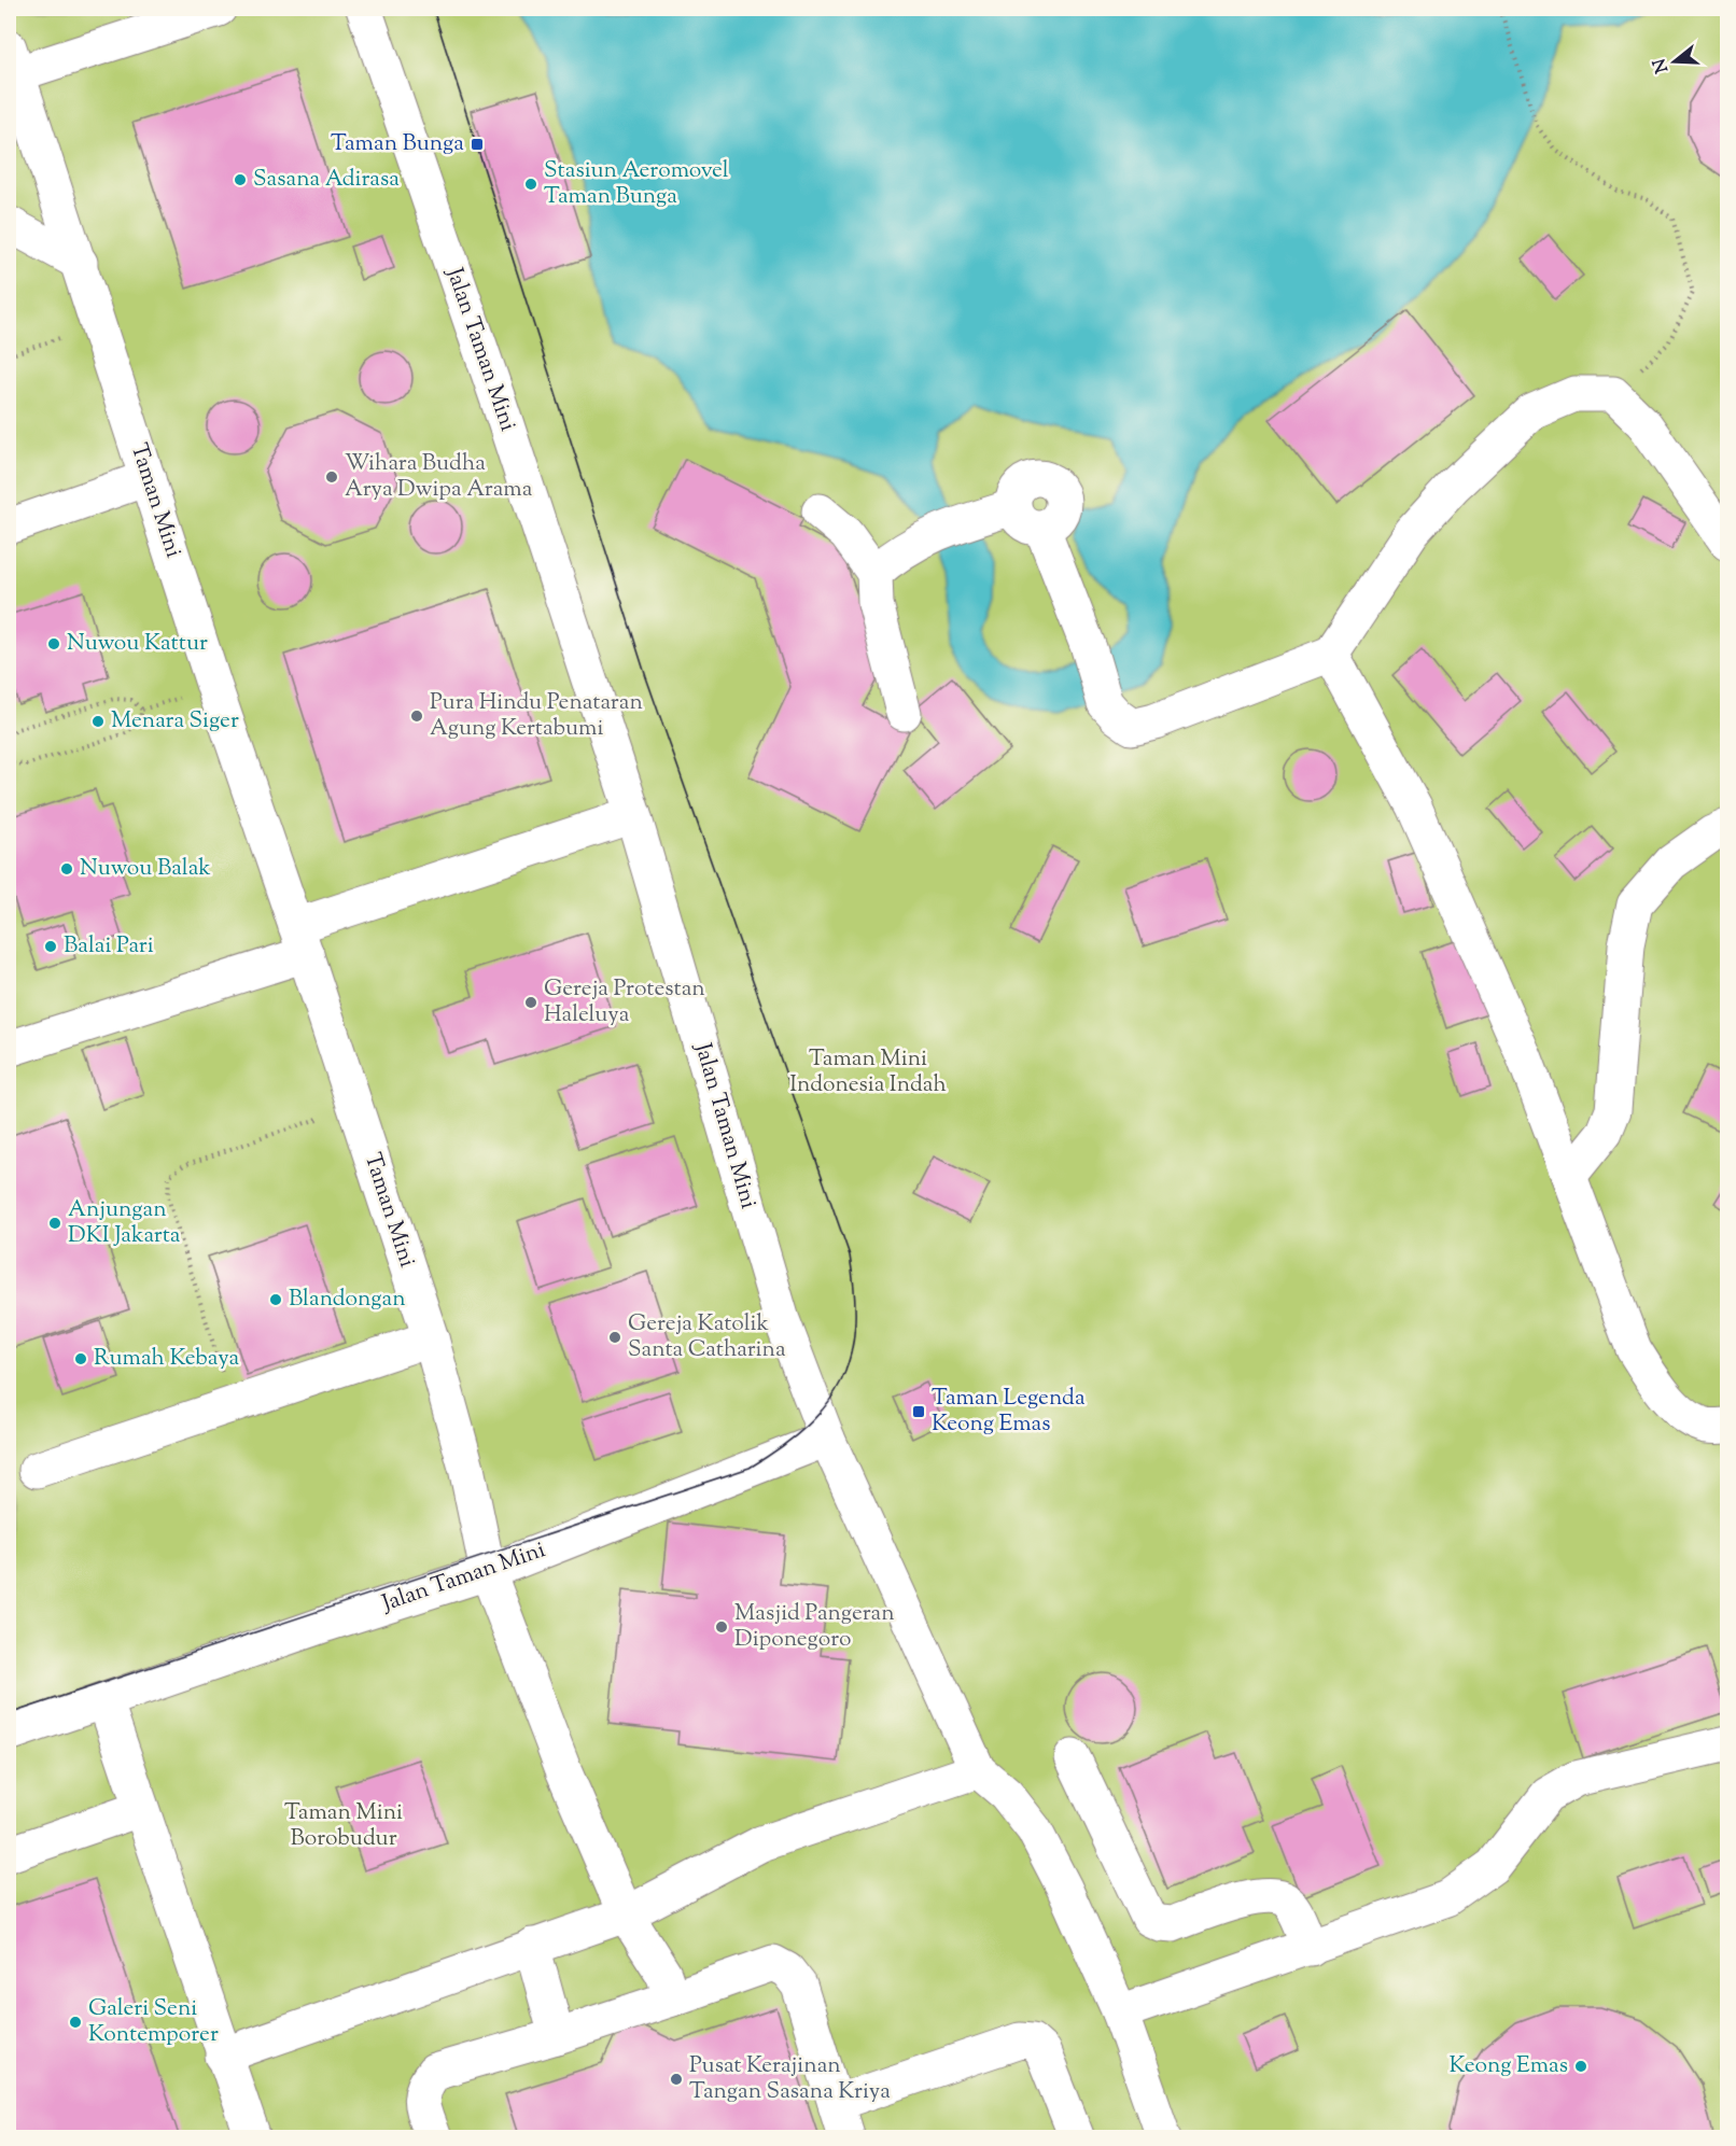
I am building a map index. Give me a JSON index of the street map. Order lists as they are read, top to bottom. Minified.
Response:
{"streets":{"lane":["Jalan Taman Mini","Taman Mini"]},"crossings":[["Jalan Taman Mini","Taman Mini"]],"parks":["Taman Mini Indonesia Indah","Taman Mini Borobudur"],"places":{"transit":["Taman Bunga","Taman Legenda Keong Emas"],"other":["Sasana Adirasa","Stasiun Aeromovel Taman Bunga","Wihara Budha Arya Dwipa Arama","Nuwou Kattur","Pura Hindu Penataran Agung Kertabumi","Menara Siger","Nuwou Balak","Balai Pari","Gereja Protestan Haleluya","Anjungan DKI Jakarta","Blandongan","Gereja Katolik Santa Catharina","Rumah Kebaya","Masjid Pangeran Diponegoro","Galeri Seni Kontemporer","Keong Emas","Pusat Kerajinan Tangan Sasana Kriya"]},"north":"left"}
